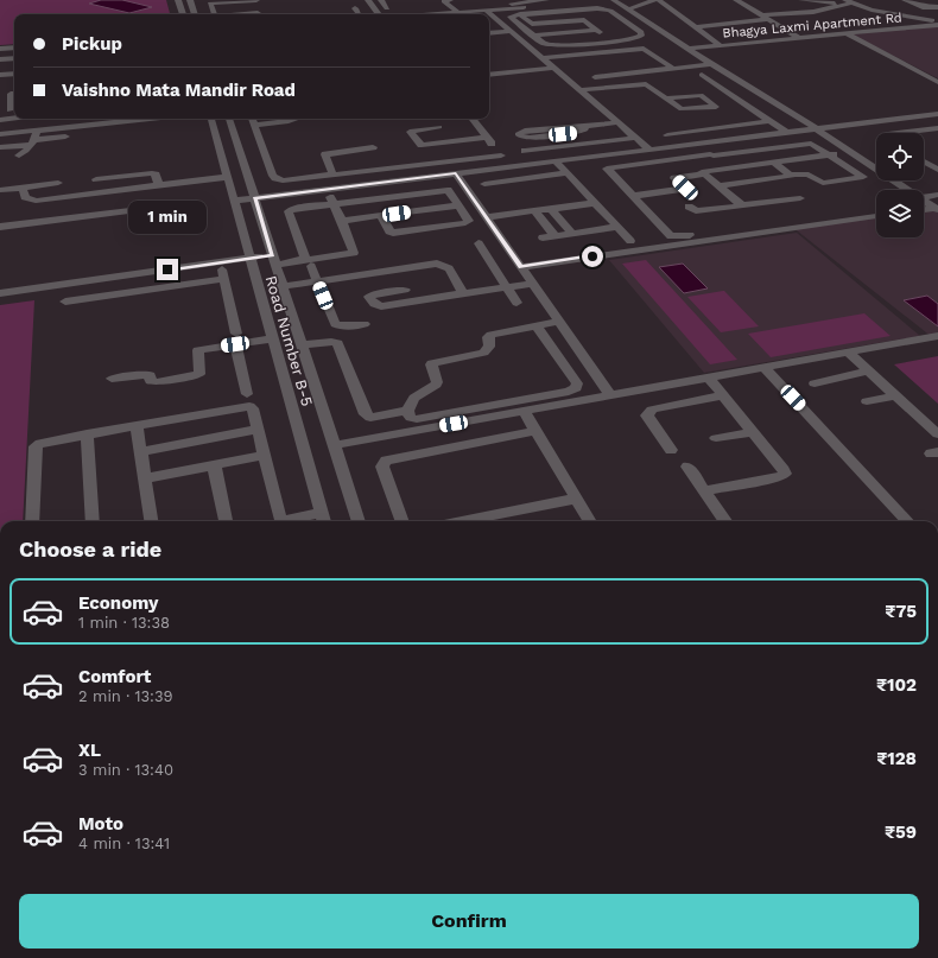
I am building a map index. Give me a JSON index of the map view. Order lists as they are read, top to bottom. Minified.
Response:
{"streets":{"street":["Bhagya Laxmi Apartment Rd","Road Number B-5"]},"page":{"banner":["Pickup","Vaishno Mata Mandir Road"],"bubble":"1 min","heading":"Choose a ride","list":[{"name":"Economy","note":"1 min · 13:38","value":"₹75"},{"name":"Comfort","note":"2 min · 13:39","value":"₹102"},{"name":"XL","note":"3 min · 13:40","value":"₹128"},{"name":"Moto","note":"4 min · 13:41","value":"₹59"}],"buttons":"Confirm"}}
